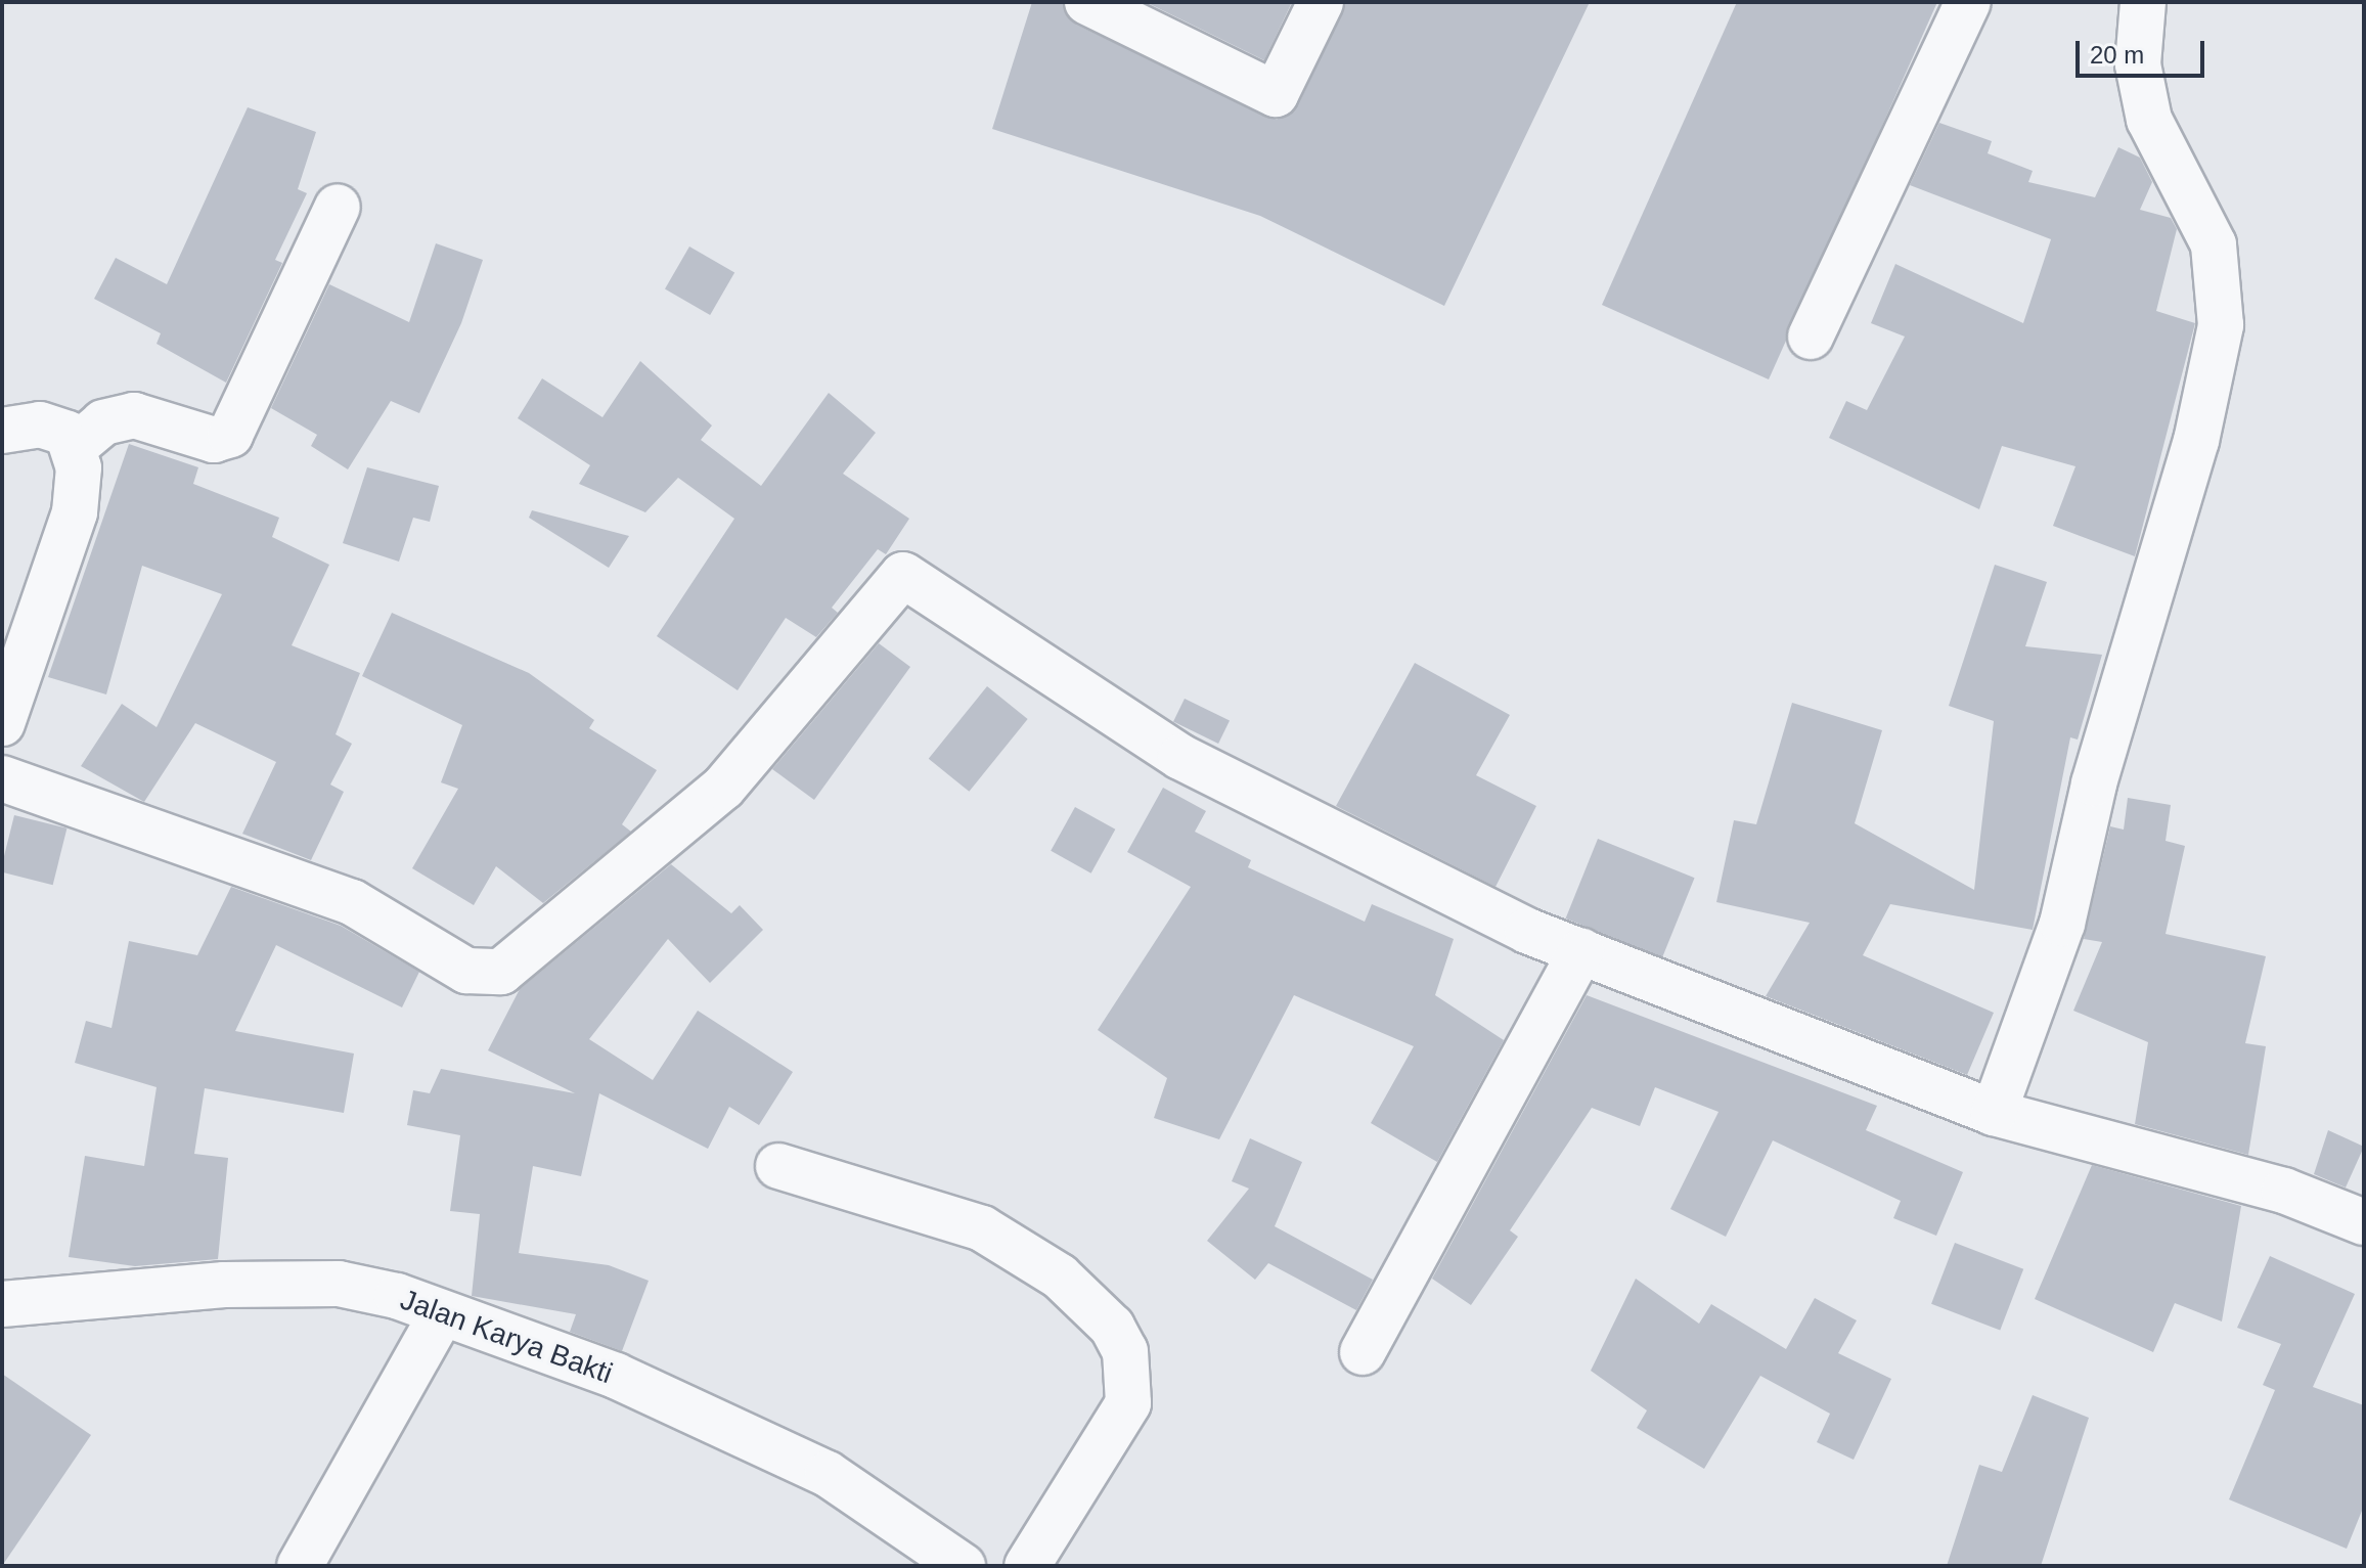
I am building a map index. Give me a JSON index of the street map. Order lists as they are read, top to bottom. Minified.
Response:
{"streets":{"street":["Jalan Karya Bakti"]},"scale_bar":"20 m"}
